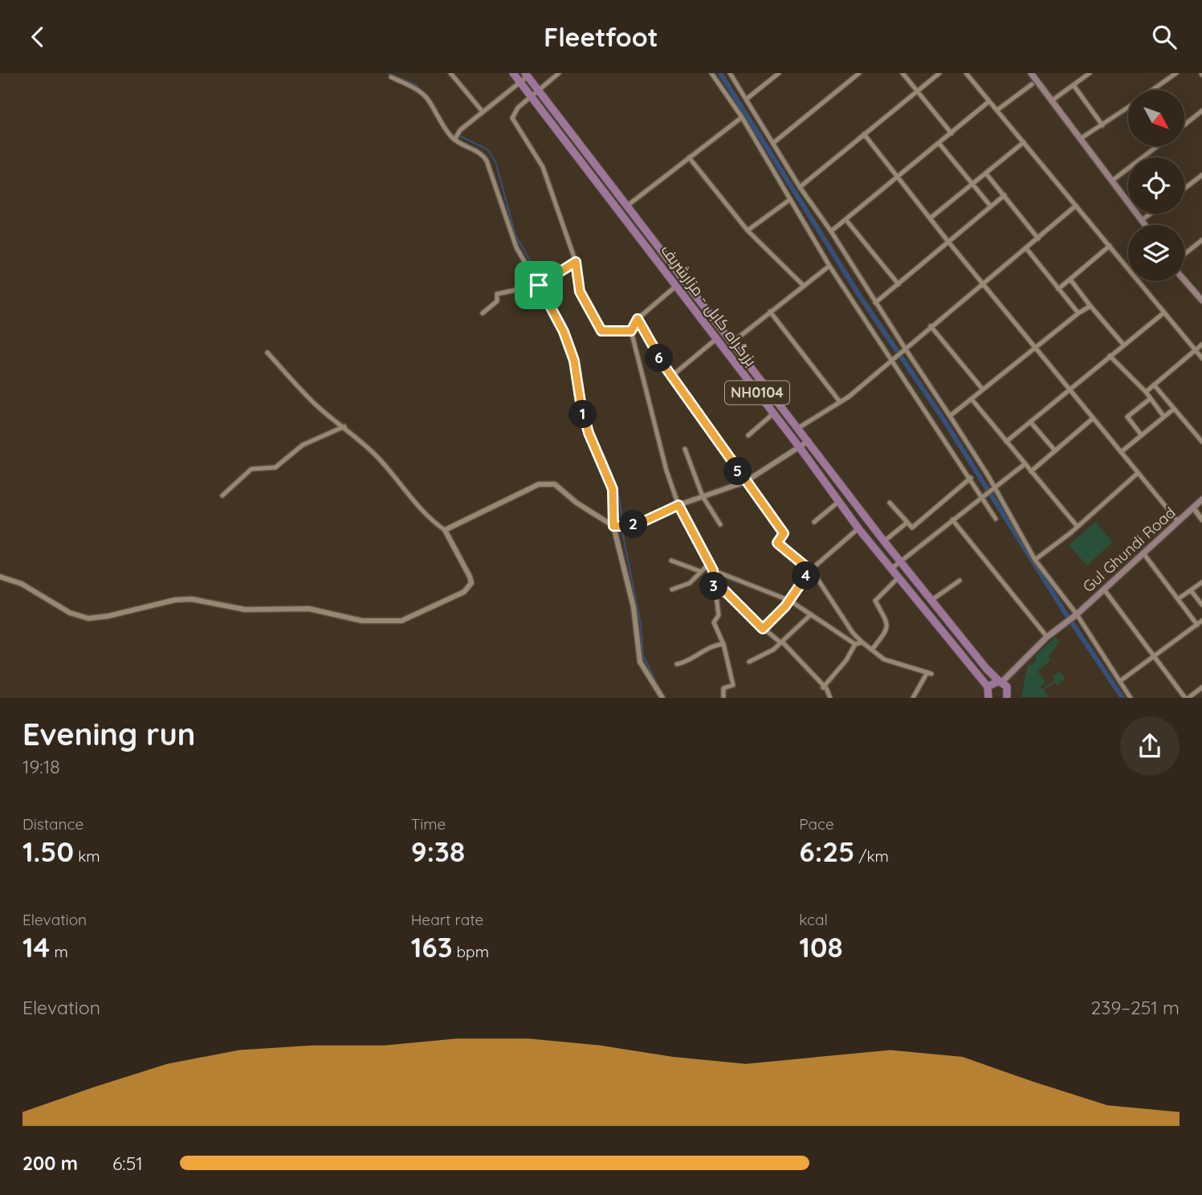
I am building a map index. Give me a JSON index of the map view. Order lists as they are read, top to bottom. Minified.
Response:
{"streets":{"highway":["بزرگراه کابل - مزارشریف","NH0104"],"main road":["Gul Ghundi Road"]},"crossings":[["بزرگراه کابل - مزارشریف","NH0104"],["بزرگراه کابل - مزارشریف","Gul Ghundi Road"],["NH0104","Gul Ghundi Road"]],"north":"bottom right","page":{"header":"Fleetfoot","pins":["6","1","5","2","4","3"],"heading":["Evening run","19:18"],"stats":[["Distance","1.50 km"],["Time","9:38"],["Pace","6:25 /km"],["Elevation","14 m"],["Heart rate","163 bpm"],["kcal","108"]],"chart":["Elevation","239–251 m"],"list":[{"name":"200 m","note":"6:51"}]}}
